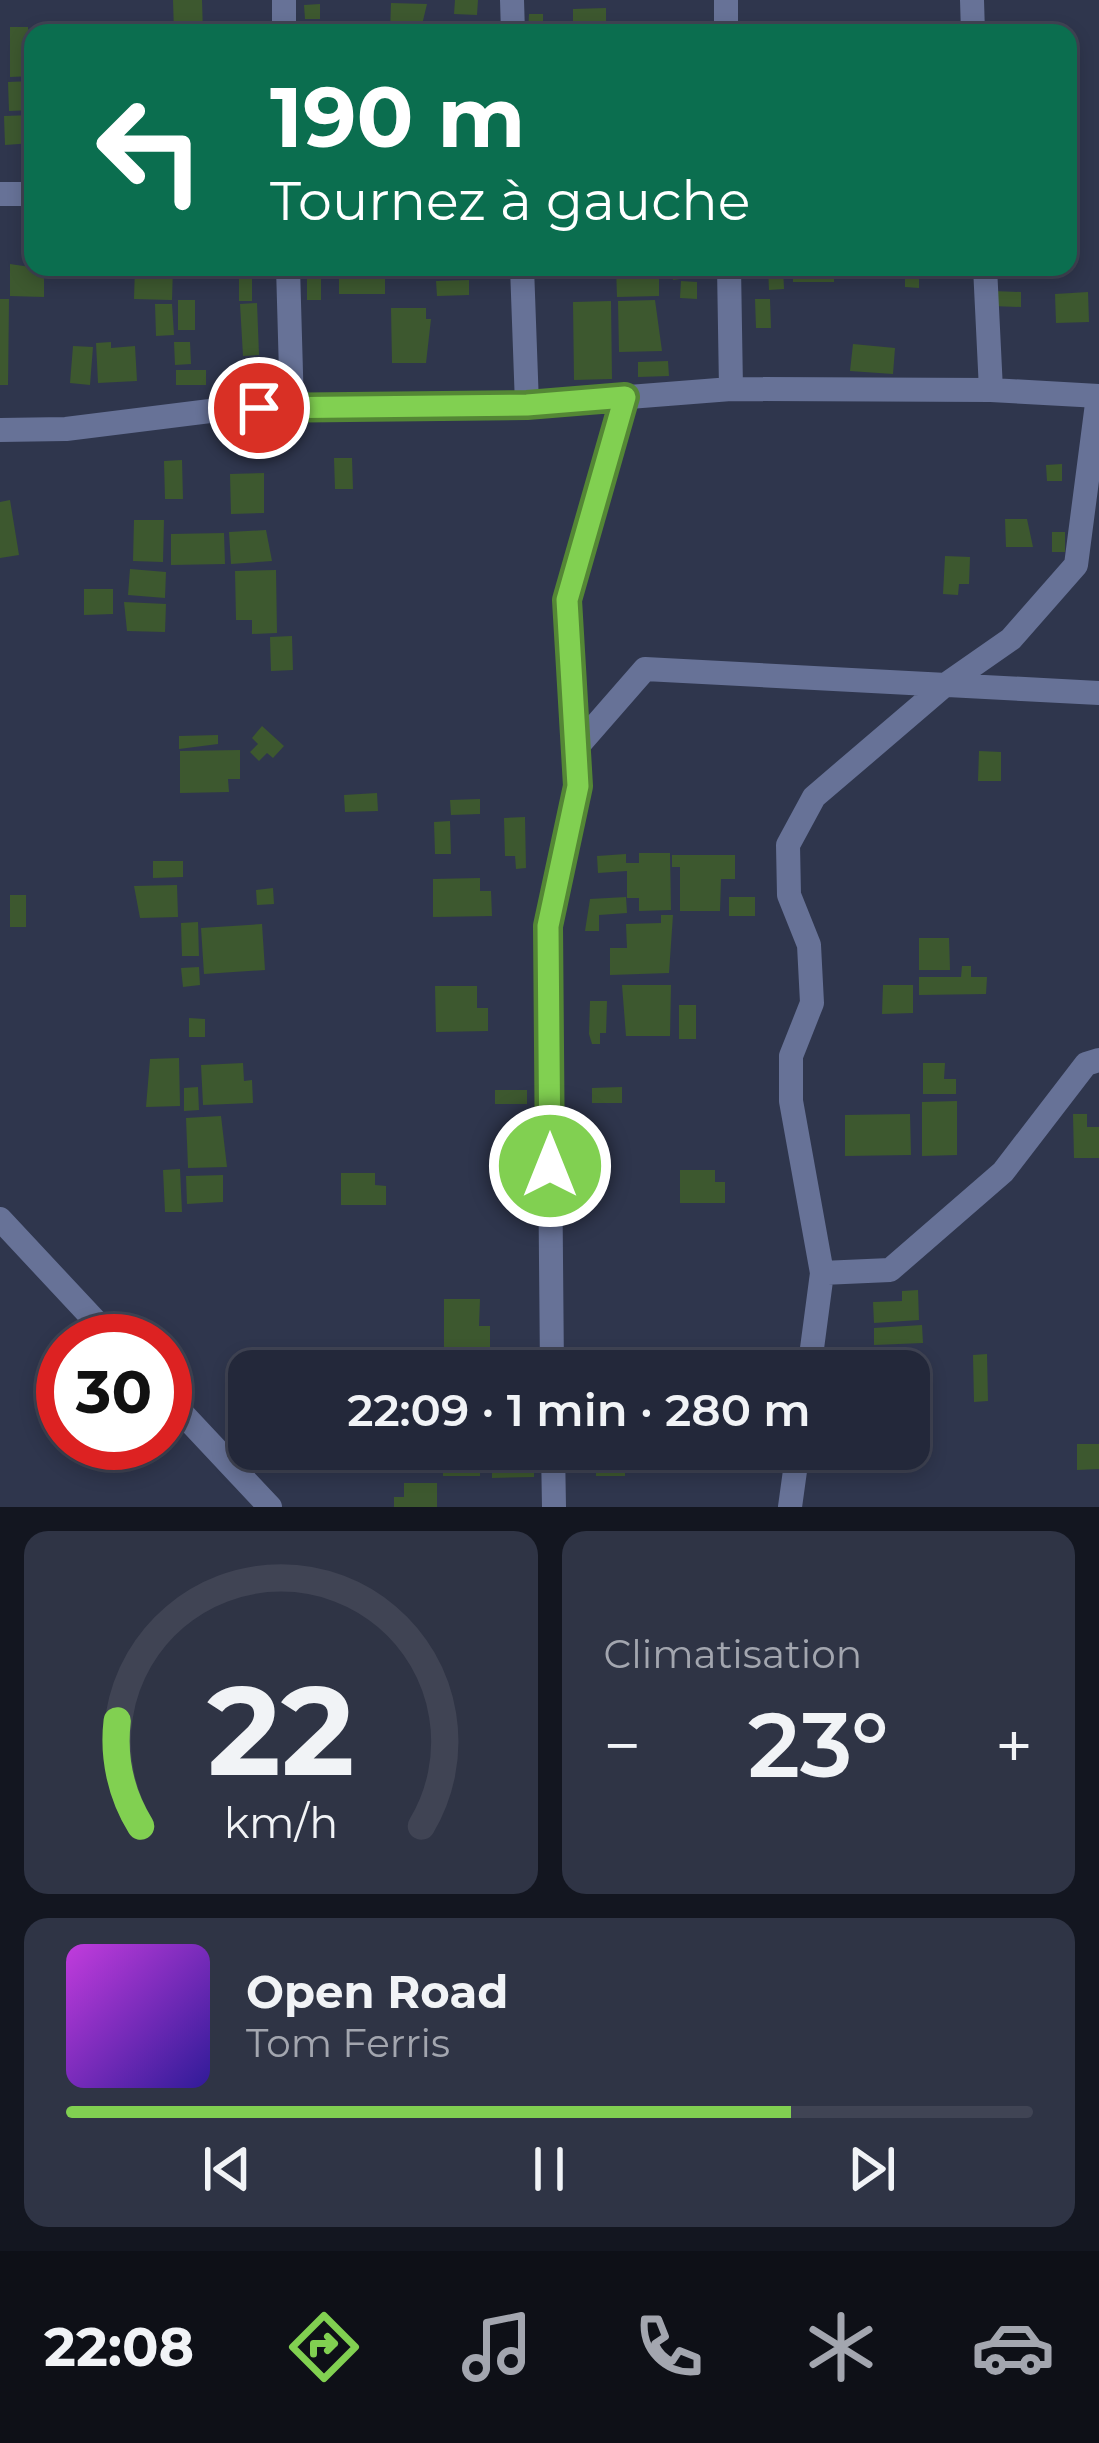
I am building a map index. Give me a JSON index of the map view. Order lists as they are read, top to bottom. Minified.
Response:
{"page":{"turn":["190 m","Tournez à gauche"],"limit":"30","trip":"22:09 · 1 min · 280 m","tile":"Climatisation","heat":["−","23°","+"],"song":["Open Road","Tom Ferris"],"tabs":"22:08","gauge":["22","km/h"]}}
